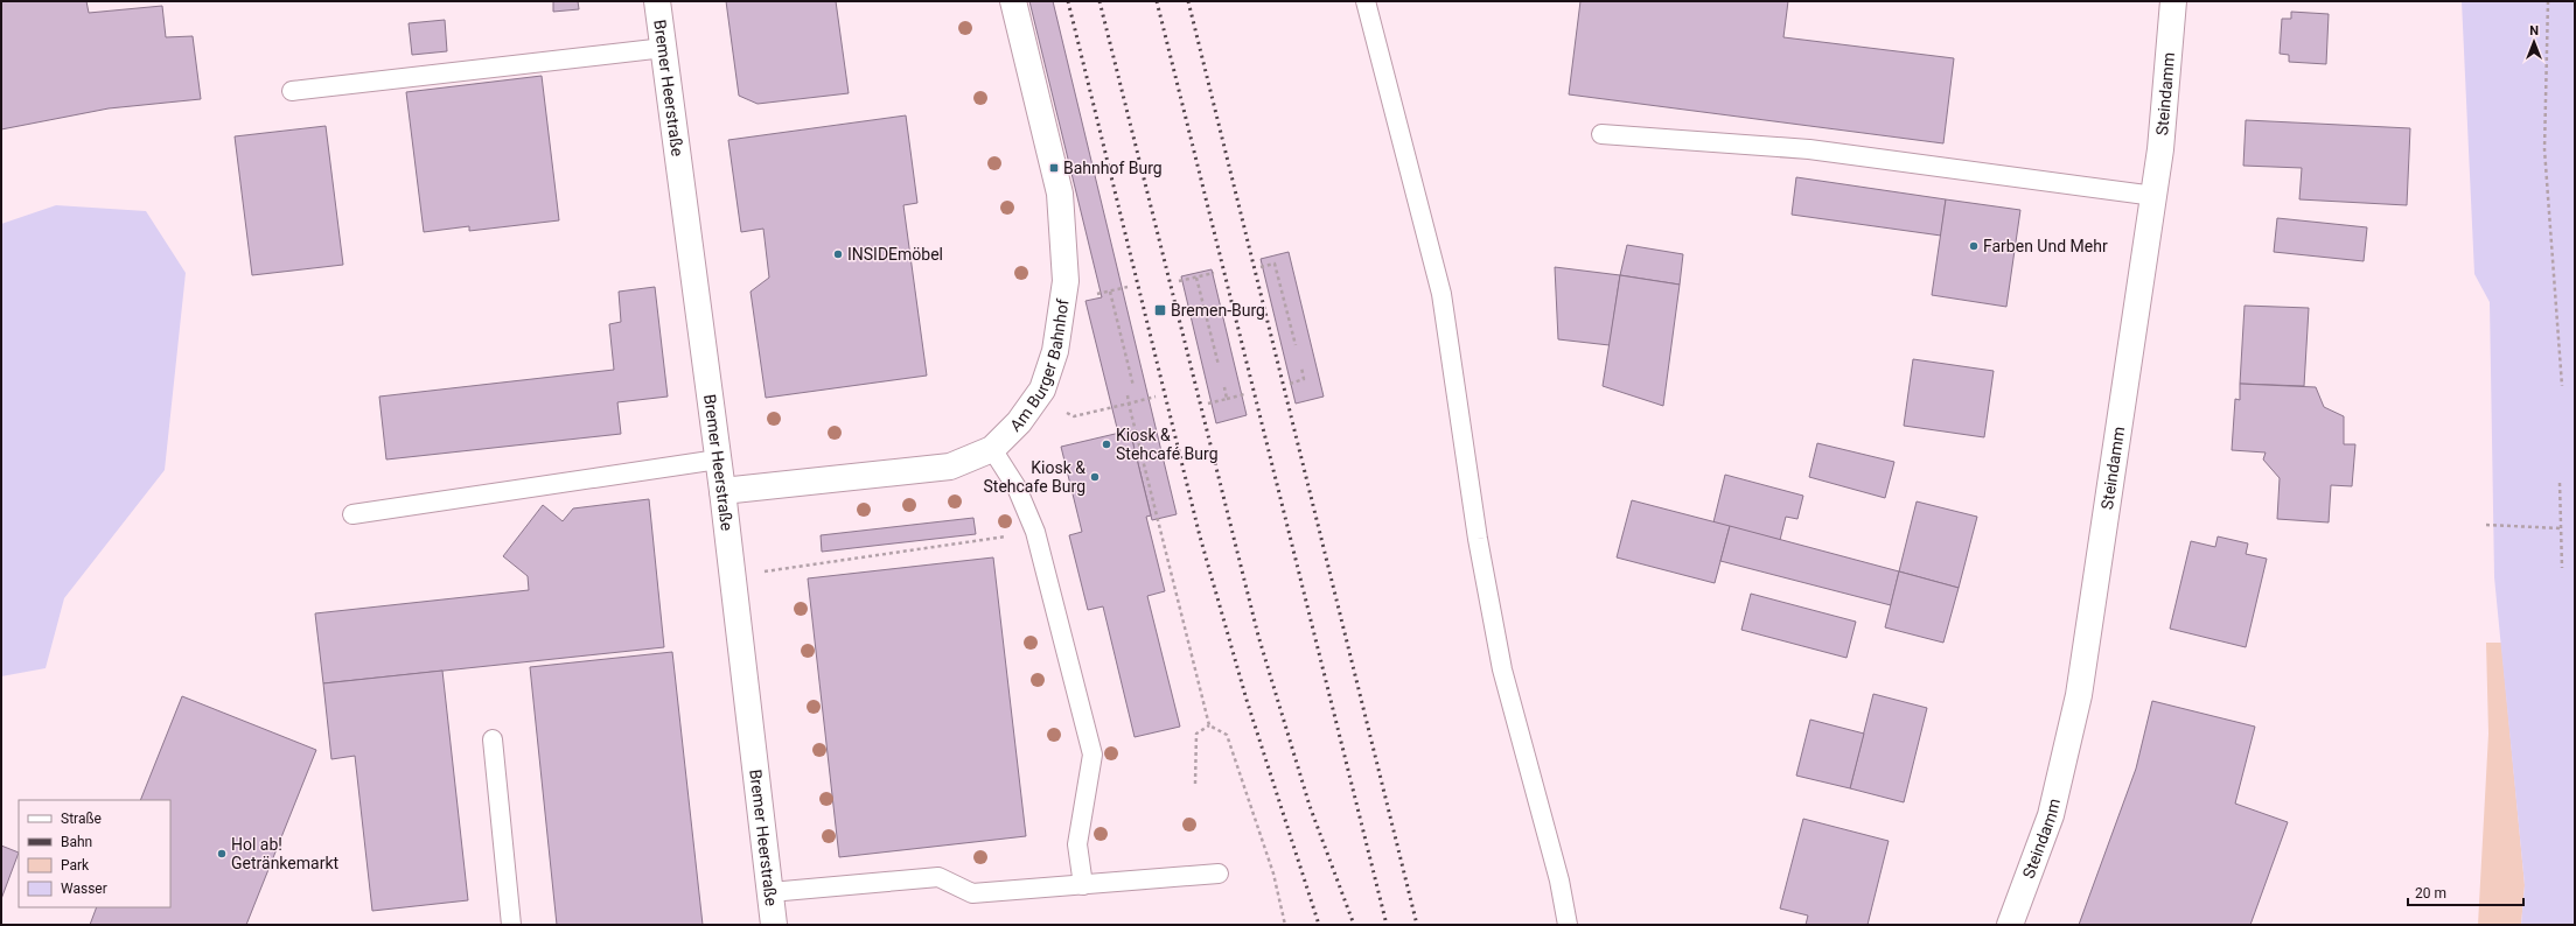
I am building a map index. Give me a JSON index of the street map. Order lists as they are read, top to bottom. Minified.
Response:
{"streets":{"street":["Bremer Heerstraße","Steindamm","Am Burger Bahnhof"]},"crossings":[["Bremer Heerstraße","Am Burger Bahnhof"]],"places":{"transit":["Bahnhof Burg","Bremen-Burg"],"other":["Farben Und Mehr","INSIDEmöbel","Kiosk & Stehcafé Burg","Kiosk & Stehcafe Burg","Hol ab! Getränkemarkt"]},"legend":["Straße","Bahn","Park","Wasser"],"scale_bar":"20 m","north":"top"}
